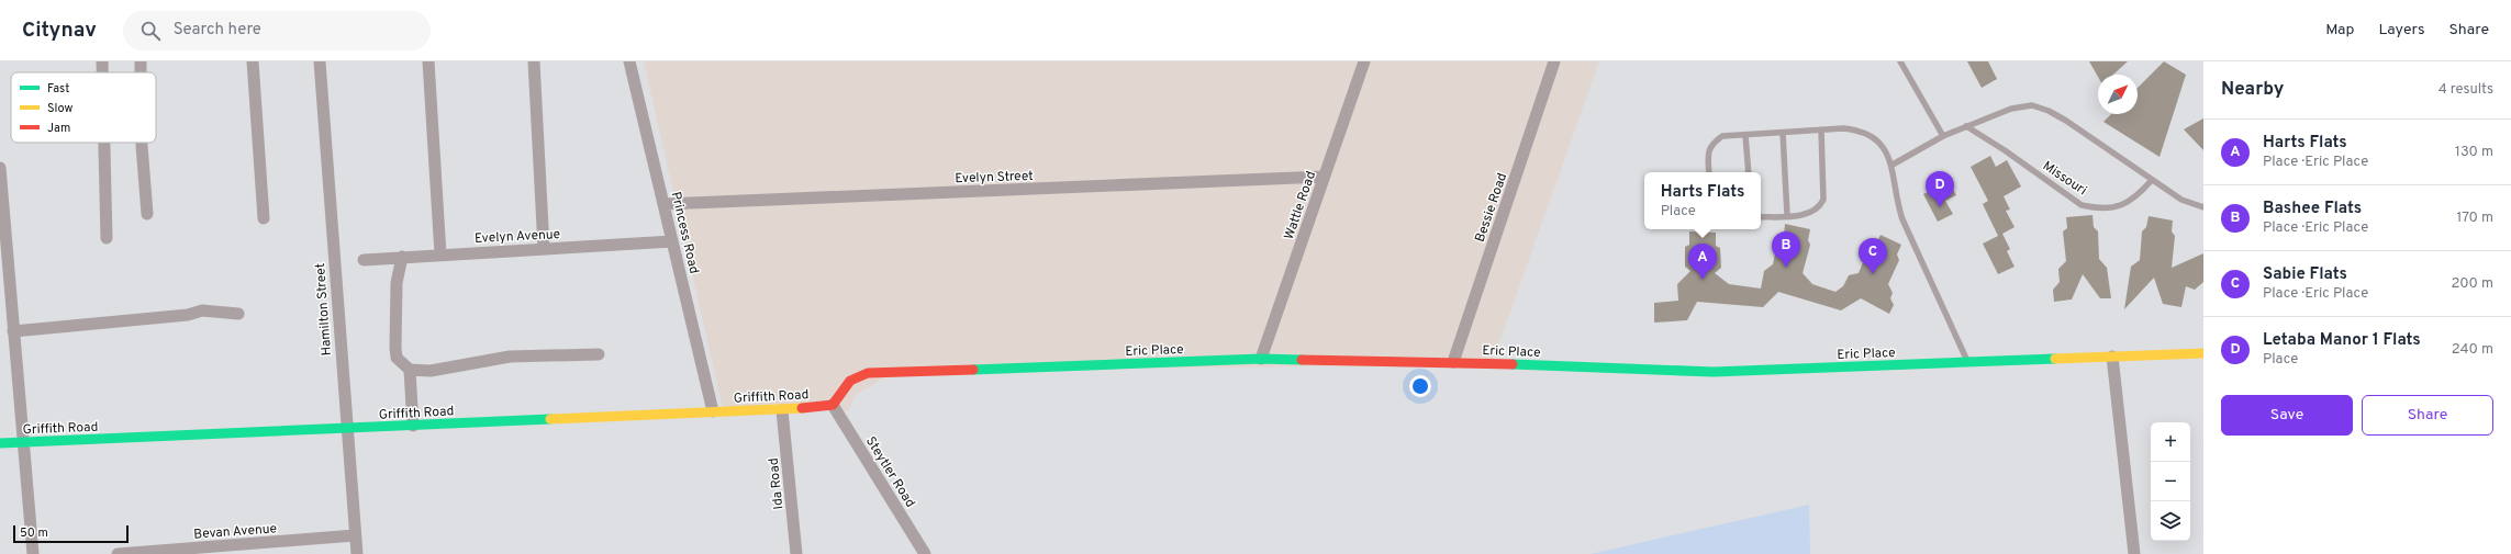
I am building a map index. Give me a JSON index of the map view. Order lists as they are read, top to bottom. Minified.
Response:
{"streets":{"street":["Evelyn Street","Wattle Road","Bessie Road","Princess Road","Evelyn Avenue","Hamilton Street","Eric Place","Griffith Road","Steytler Road","Ida Road","Bevan Avenue"],"lane":["Missouri"]},"crossings":[["Evelyn Street","Wattle Road"],["Evelyn Street","Princess Road"],["Wattle Road","Eric Place"],["Bessie Road","Eric Place"],["Princess Road","Evelyn Avenue"],["Princess Road","Griffith Road"],["Hamilton Street","Griffith Road"],["Hamilton Street","Bevan Avenue"],["Eric Place","Griffith Road"],["Eric Place","Steytler Road"],["Griffith Road","Steytler Road"],["Griffith Road","Ida Road"]],"legend":["Fast","Slow","Jam"],"scale_bar":"50 m","north":"top right","page":{"header":"Citynav","search":"Search here","nav":["Map","Layers","Share"],"heading":["Nearby","4 results"],"list":[{"mark":"A","name":"Harts Flats","note":"Place · Eric Place","value":"130 m"},{"mark":"B","name":"Bashee Flats","note":"Place · Eric Place","value":"170 m"},{"mark":"C","name":"Sabie Flats","note":"Place · Eric Place","value":"200 m"},{"mark":"D","name":"Letaba Manor 1 Flats","note":"Place","value":"240 m"}],"pins":["D","B","C","A"],"popup":["Harts Flats","Place"],"buttons":["Save","Share"],"map_buttons":["+","−"],"scale":"50 m"}}
